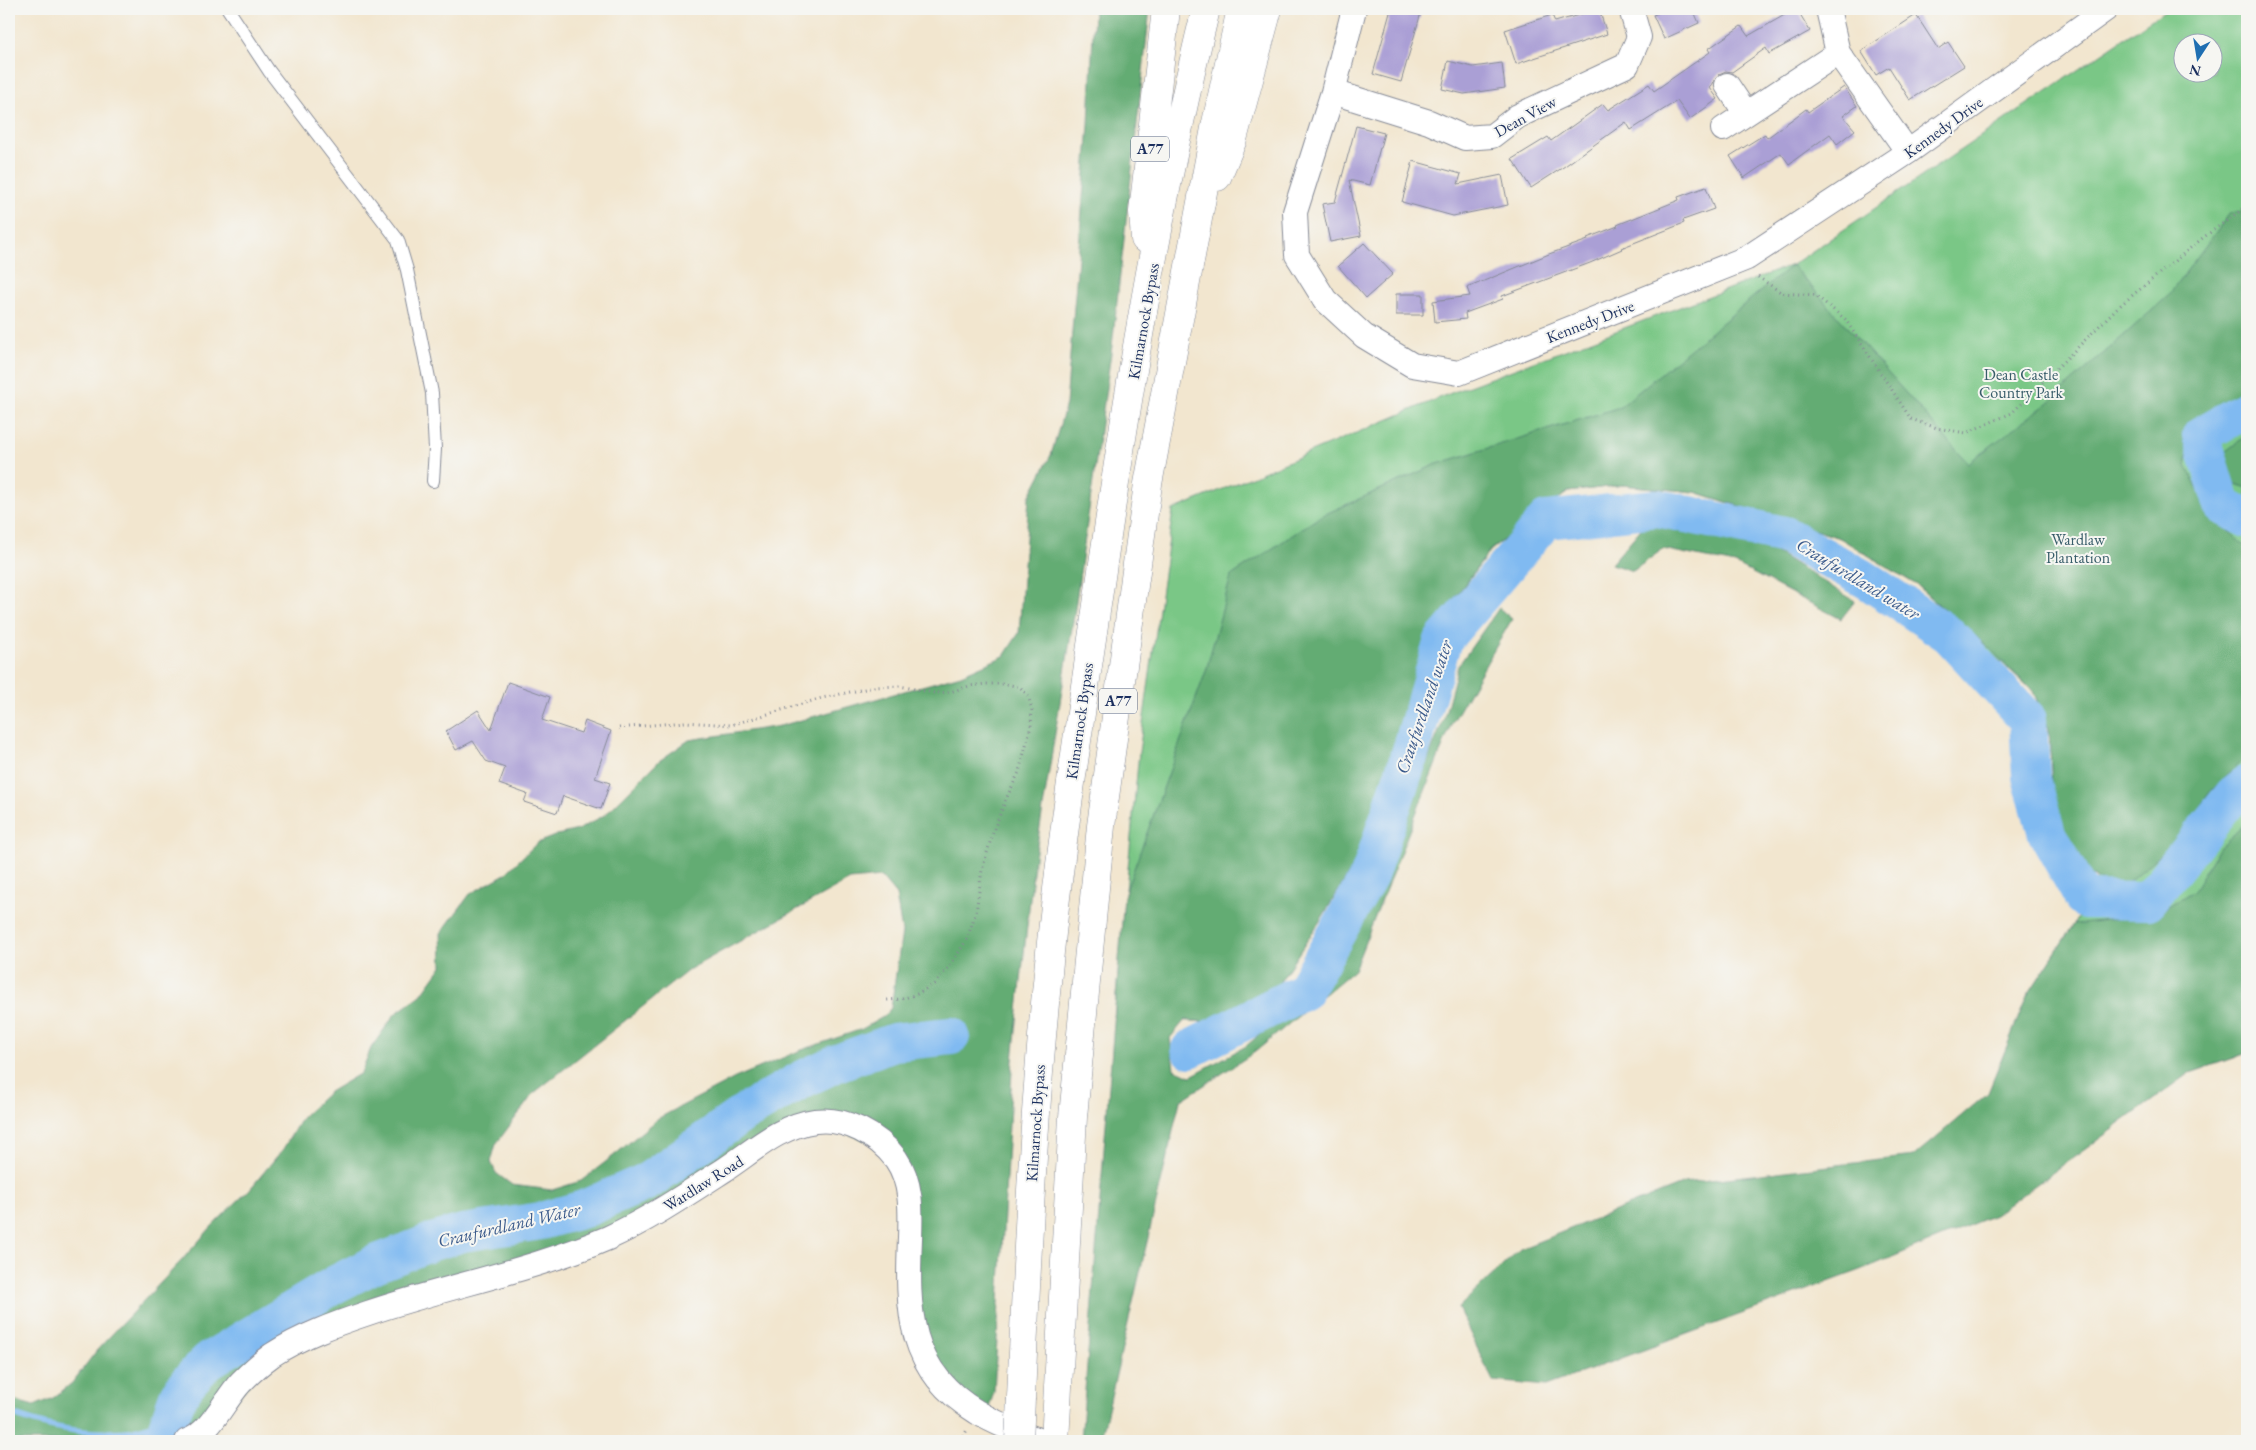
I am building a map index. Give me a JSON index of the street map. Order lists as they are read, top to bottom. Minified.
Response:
{"streets":{"highway":["A77","Kilmarnock Bypass"],"street":["Dean View","Kennedy Drive","Wardlaw Road"]},"crossings":[["Dean View","Kennedy Drive"],["A77","Kilmarnock Bypass"]],"water":["Craufurdland water","Craufurdland Water"],"parks":["Dean Castle Country Park","Wardlaw Plantation"],"north":"bottom"}
